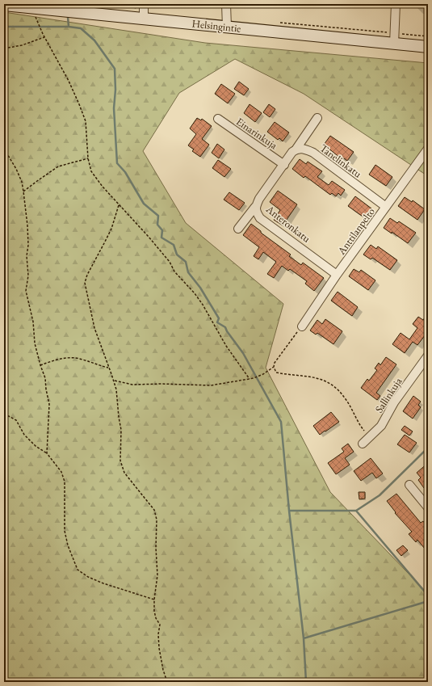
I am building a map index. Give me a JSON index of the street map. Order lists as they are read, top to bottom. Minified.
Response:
{"streets":{"main road":["Helsingintie"],"street":["Einarinkuja","Tanelinkatu","Anteronkatu","Anttilanpelto","Sallinkuja"]},"crossings":[["Einarinkuja","Anteronkatu"],["Tanelinkatu","Anttilanpelto"],["Anteronkatu","Anttilanpelto"]]}
